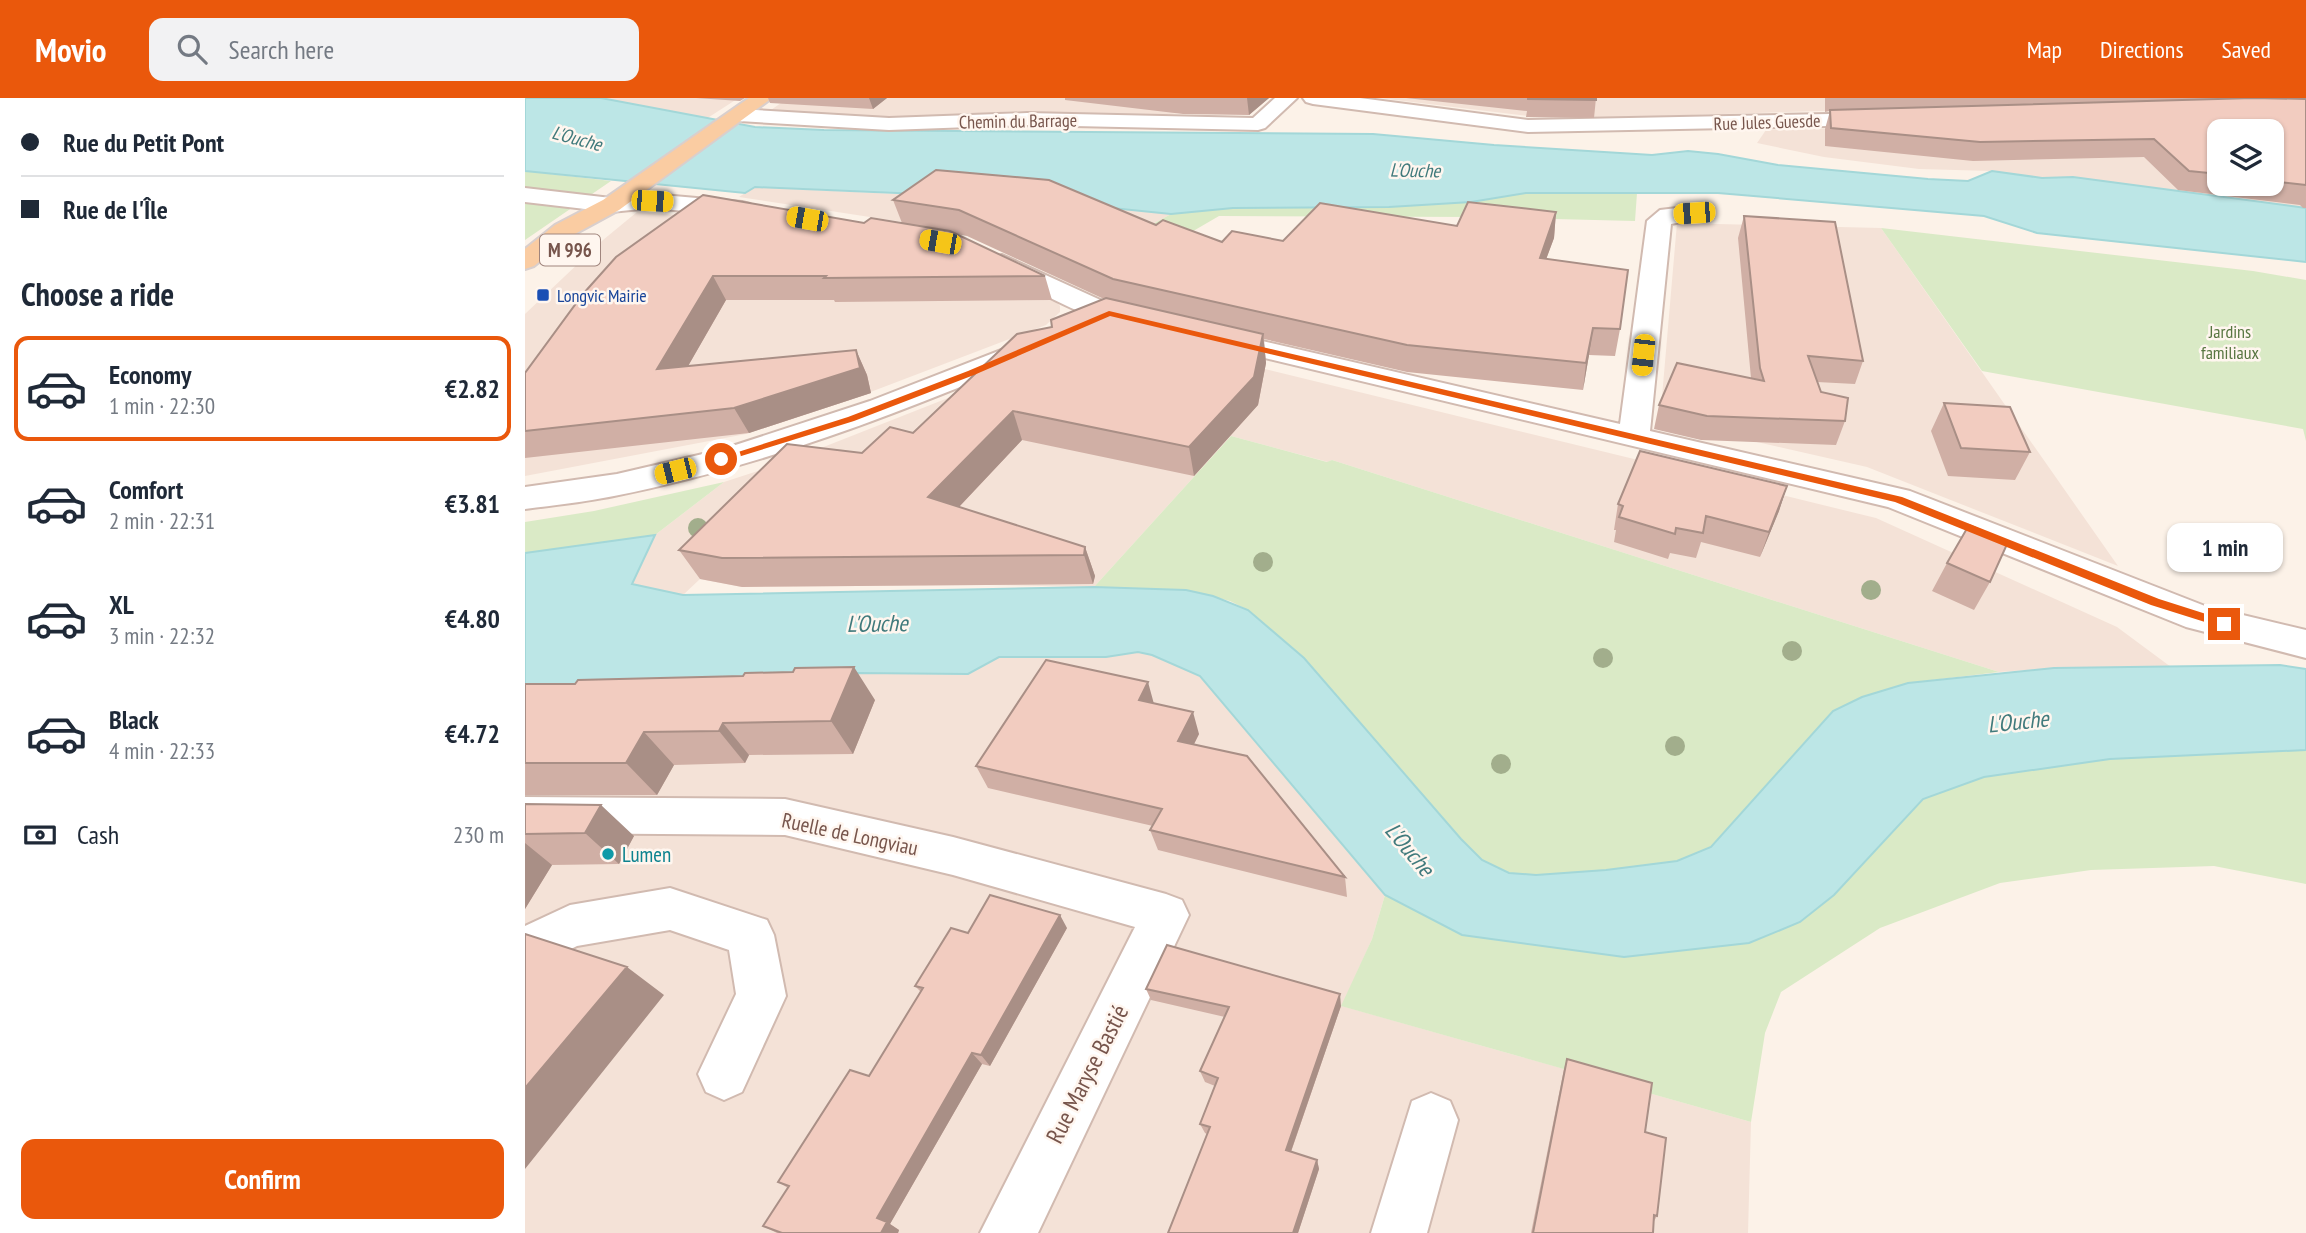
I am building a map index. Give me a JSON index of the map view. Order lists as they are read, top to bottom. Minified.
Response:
{"streets":{"main road":["M 996"],"street":["Chemin du Barrage","Rue Jules Guesde","Ruelle de Longviau","Rue Maryse Bastié"]},"crossings":[["Chemin du Barrage","M 996"],["Ruelle de Longviau","Rue Maryse Bastié"]],"water":["L'Ouche"],"parks":["Jardins familiaux"],"places":{"transit":["Longvic Mairie"],"other":["Lumen"]},"page":{"header":"Movio","search":"Search here","nav":["Map","Directions","Saved"],"banner":["Rue du Petit Pont","Rue de l'Île"],"heading":"Choose a ride","list":[{"name":"Economy","note":"1 min · 22:30","value":"€2.82"},{"name":"Comfort","note":"2 min · 22:31","value":"€3.81"},{"name":"XL","note":"3 min · 22:32","value":"€4.80"},{"name":"Black","note":"4 min · 22:33","value":"€4.72"}],"bubble":"1 min","pay":["Cash","230 m"],"buttons":"Confirm"}}
